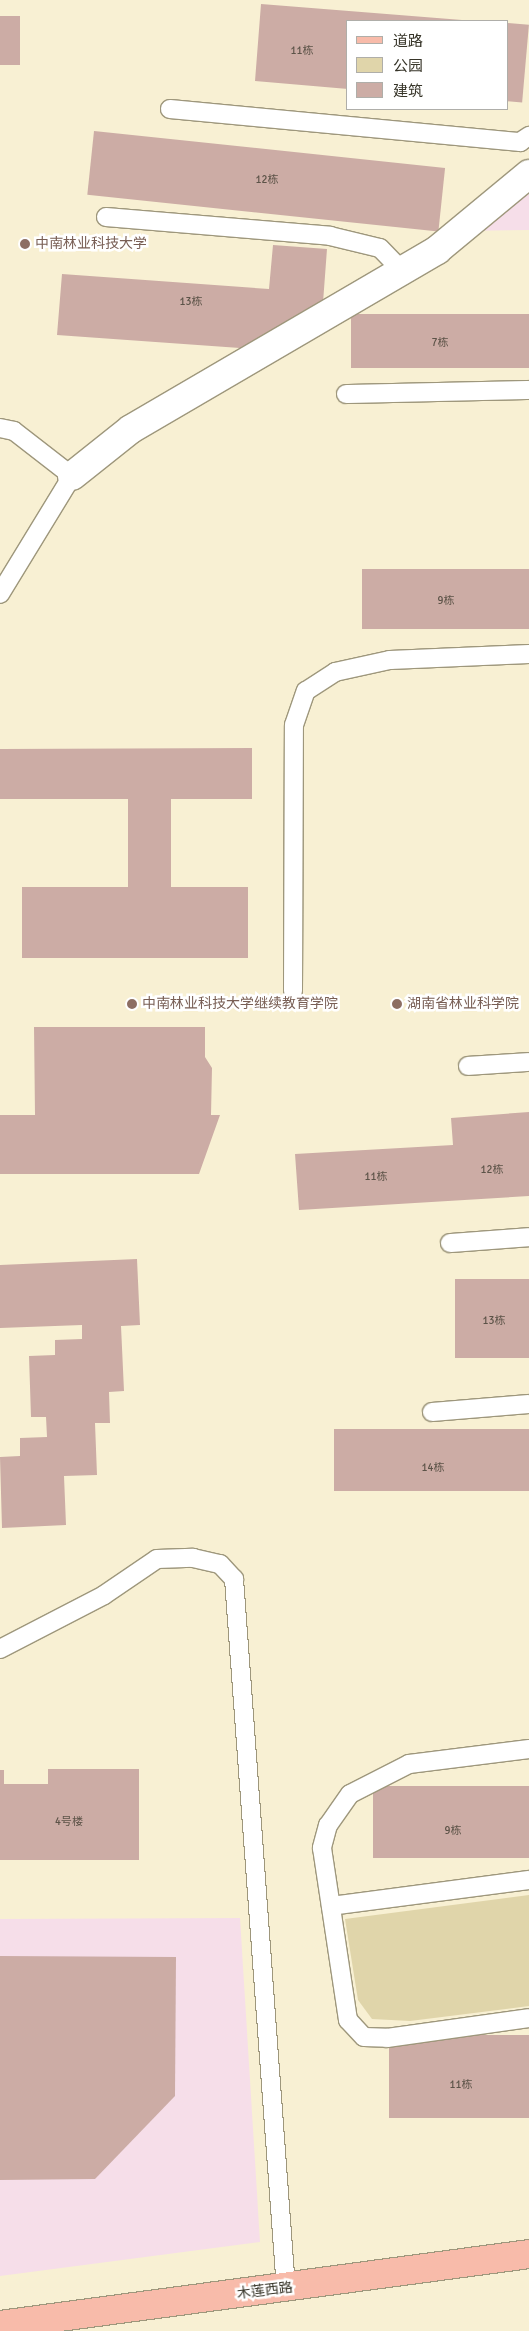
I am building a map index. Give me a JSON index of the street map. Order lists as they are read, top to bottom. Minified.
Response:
{"streets":{"main road":["木莲西路"]},"places":["中南林业科技大学","中南林业科技大学继续教育学院","湖南省林业科学院"],"house_numbers":["11栋","12栋","13栋","7栋","9栋","12栋","11栋","13栋","14栋","4号楼","9栋","11栋"],"legend":["道路","公园","建筑"]}
